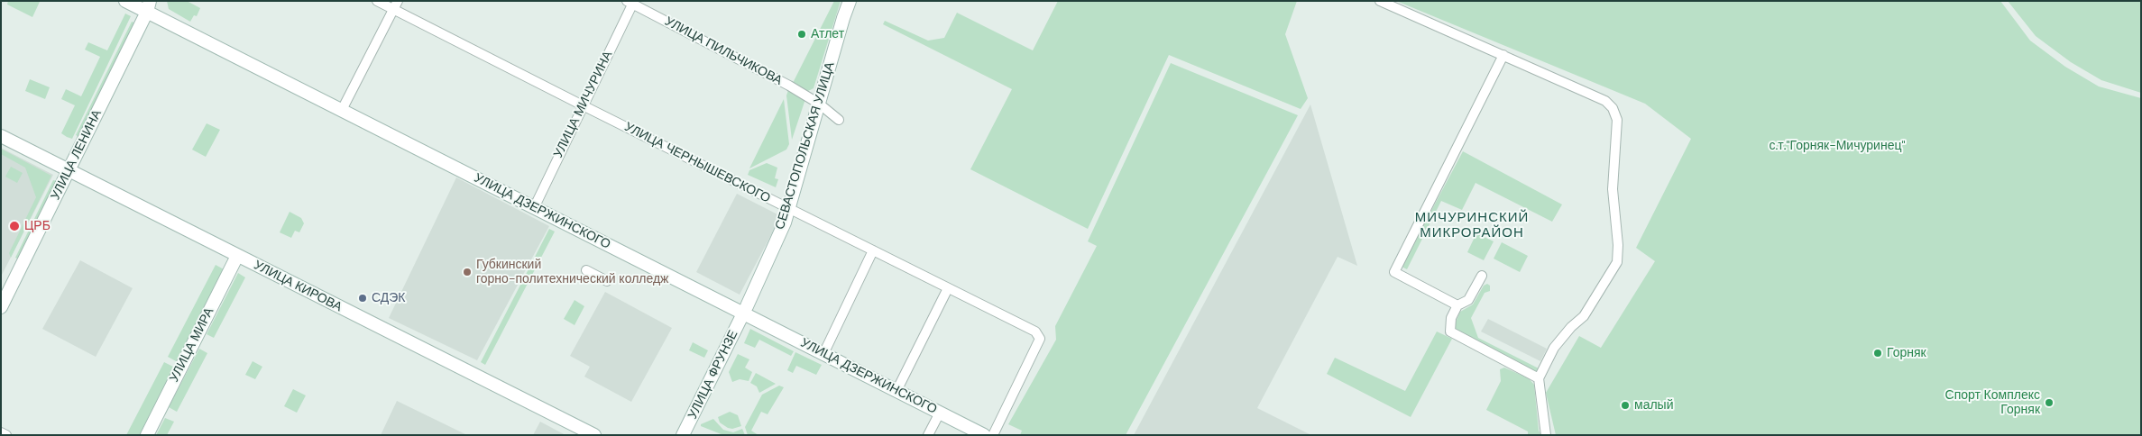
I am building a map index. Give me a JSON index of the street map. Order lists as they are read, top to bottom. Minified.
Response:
{"streets":{"main road":["СЕВАСТОПОЛЬСКАЯ УЛИЦА","УЛИЦА ЛЕНИНА","УЛИЦА ДЗЕРЖИНСКОГО","УЛИЦА КИРОВА","УЛИЦА МИРА","УЛИЦА ФРУНЗЕ"],"street":["УЛИЦА ПИЛЬЧИКОВА","УЛИЦА МИЧУРИНА","УЛИЦА ЧЕРНЫШЕВСКОГО"]},"crossings":[["УЛИЦА ПИЛЬЧИКОВА","УЛИЦА МИЧУРИНА"],["УЛИЦА ПИЛЬЧИКОВА","СЕВАСТОПОЛЬСКАЯ УЛИЦА"],["УЛИЦА МИЧУРИНА","УЛИЦА ЧЕРНЫШЕВСКОГО"],["УЛИЦА МИЧУРИНА","УЛИЦА ДЗЕРЖИНСКОГО"],["СЕВАСТОПОЛЬСКАЯ УЛИЦА","УЛИЦА ЧЕРНЫШЕВСКОГО"],["СЕВАСТОПОЛЬСКАЯ УЛИЦА","УЛИЦА ДЗЕРЖИНСКОГО"],["СЕВАСТОПОЛЬСКАЯ УЛИЦА","УЛИЦА ФРУНЗЕ"],["УЛИЦА ЛЕНИНА","УЛИЦА ДЗЕРЖИНСКОГО"],["УЛИЦА ЛЕНИНА","УЛИЦА КИРОВА"],["УЛИЦА ДЗЕРЖИНСКОГО","УЛИЦА ФРУНЗЕ"],["УЛИЦА КИРОВА","УЛИЦА МИРА"]],"districts":["МИЧУРИНСКИЙ МИКРОРАЙОН"],"parks":["с.т.\"Горняк-Мичуринец\""],"places":["Атлет","ЦРБ","Губкинский горно-политехнический колледж","СДЭК","Горняк","Спорт Комплекс Горняк","малый"]}
